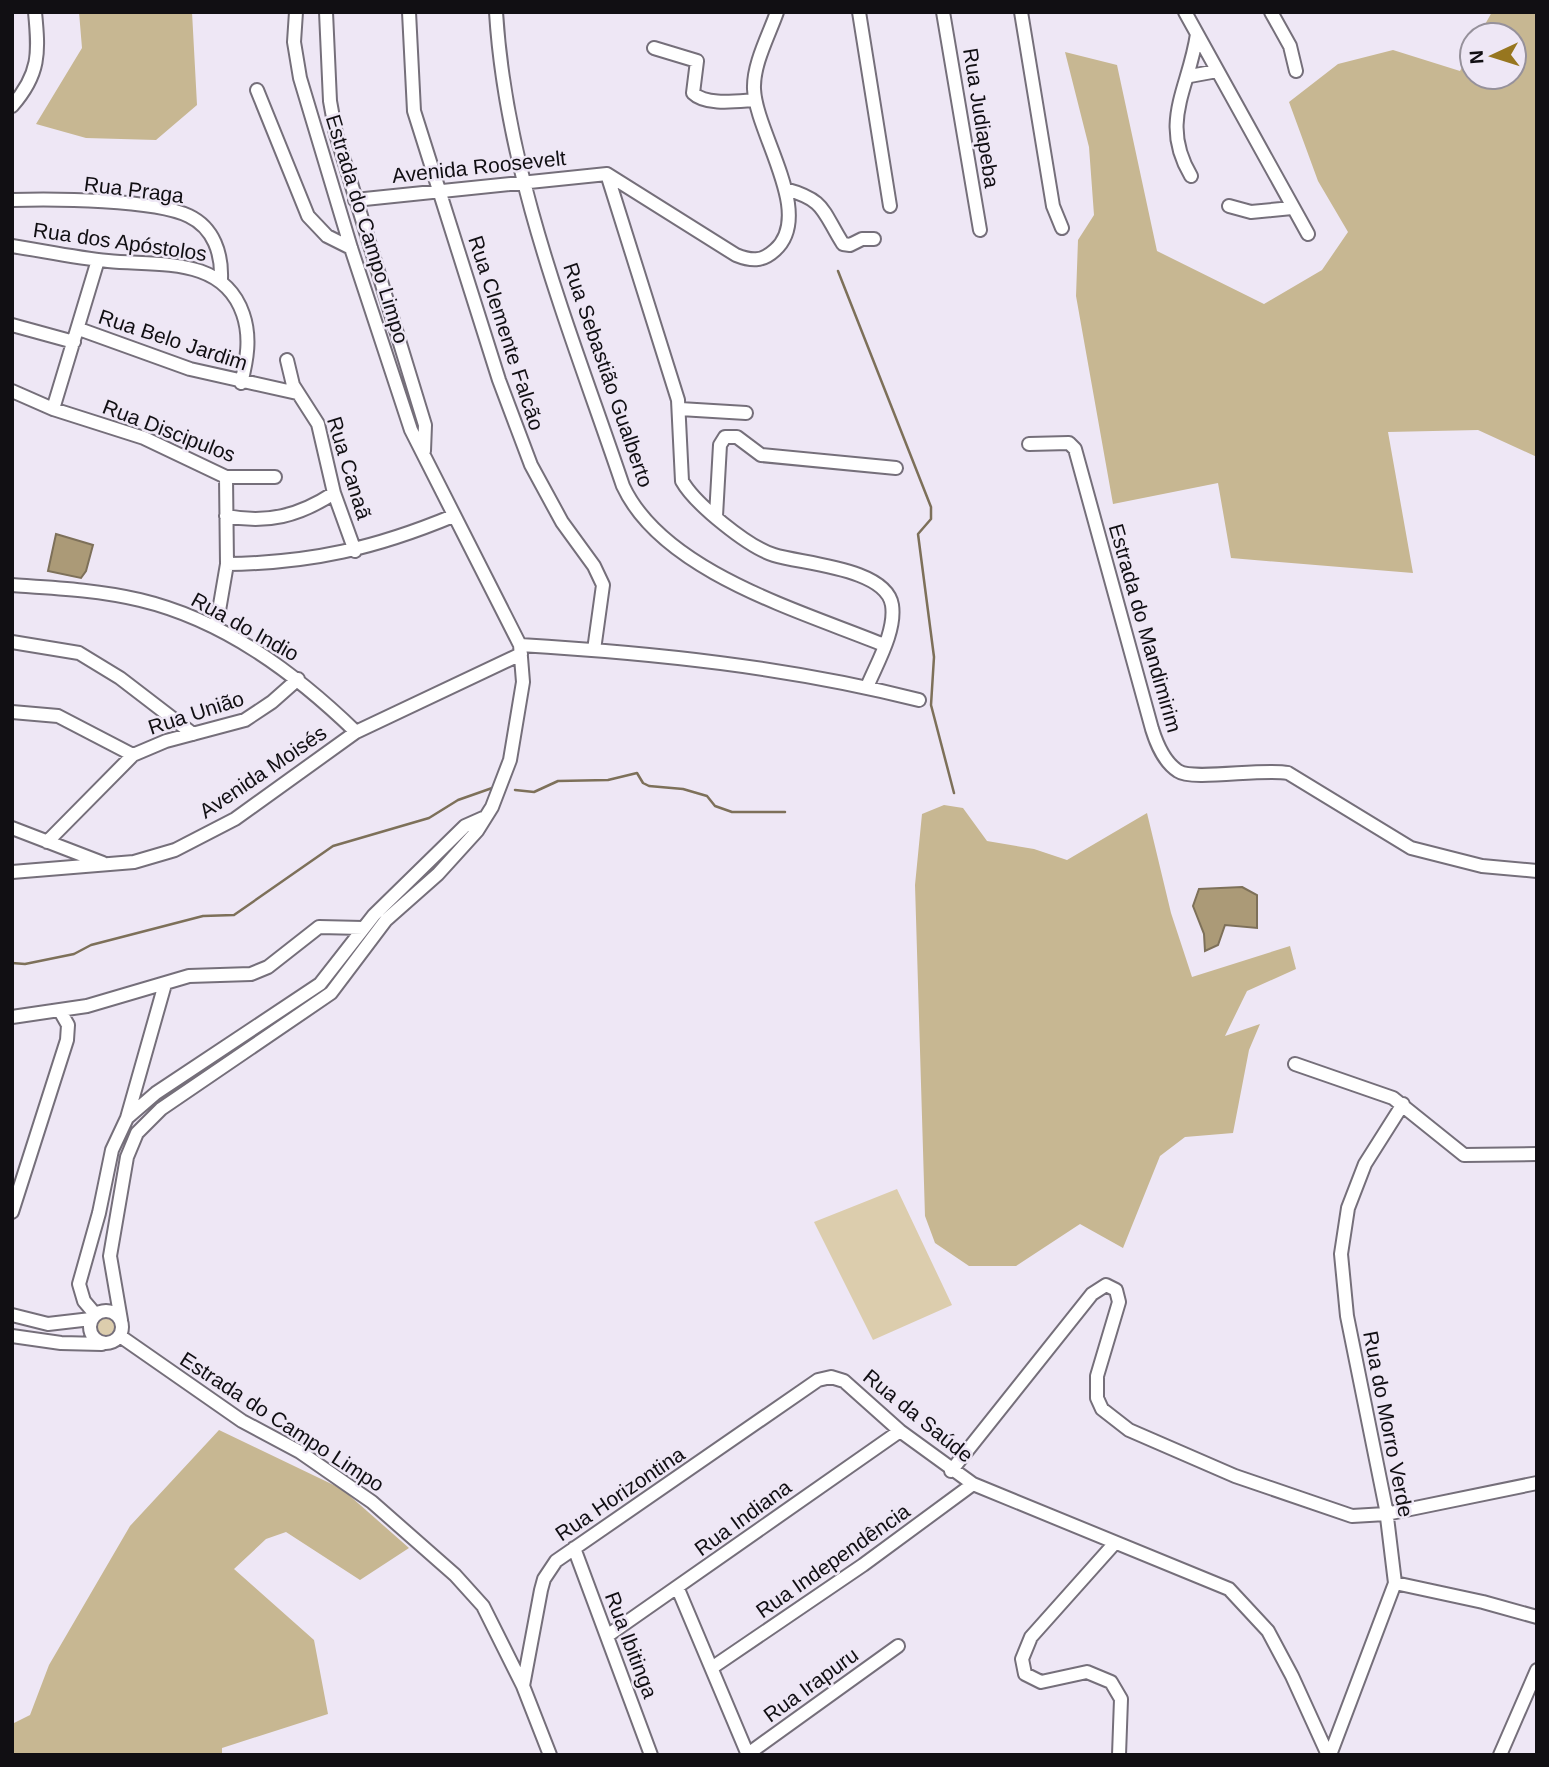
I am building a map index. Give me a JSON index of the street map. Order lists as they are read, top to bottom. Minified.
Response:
{"streets":{"street":["Rua Judiapeba","Avenida Roosevelt","Rua Praga","Estrada do Campo Limpo","Rua dos Apóstolos","Rua Clemente Falcão","Rua Belo Jardim","Rua Sebastião Gualberto","Rua Discipulos","Rua Canaã","Rua do Indio","Estrada do Mandimirim","Rua União","Avenida Moisés","Rua da Saúde","Rua do Morro Verde","Rua Horizontina","Rua Indiana","Rua Independência","Rua Ibitinga","Rua Irapuru"]},"crossings":[["Avenida Roosevelt","Estrada do Campo Limpo"],["Avenida Roosevelt","Rua Clemente Falcão"],["Avenida Roosevelt","Rua Sebastião Gualberto"],["Rua Praga","Rua dos Apóstolos"],["Rua Praga","Rua Belo Jardim"],["Estrada do Campo Limpo","Avenida Moisés"],["Estrada do Campo Limpo","Rua Horizontina"],["Rua Belo Jardim","Rua Canaã"],["Rua do Indio","Rua União"],["Rua do Indio","Avenida Moisés"],["Rua da Saúde","Rua do Morro Verde"],["Rua da Saúde","Rua Horizontina"],["Rua da Saúde","Rua Indiana"],["Rua da Saúde","Rua Independência"],["Rua Horizontina","Rua Ibitinga"],["Rua Indiana","Rua Ibitinga"]],"north":"left"}
